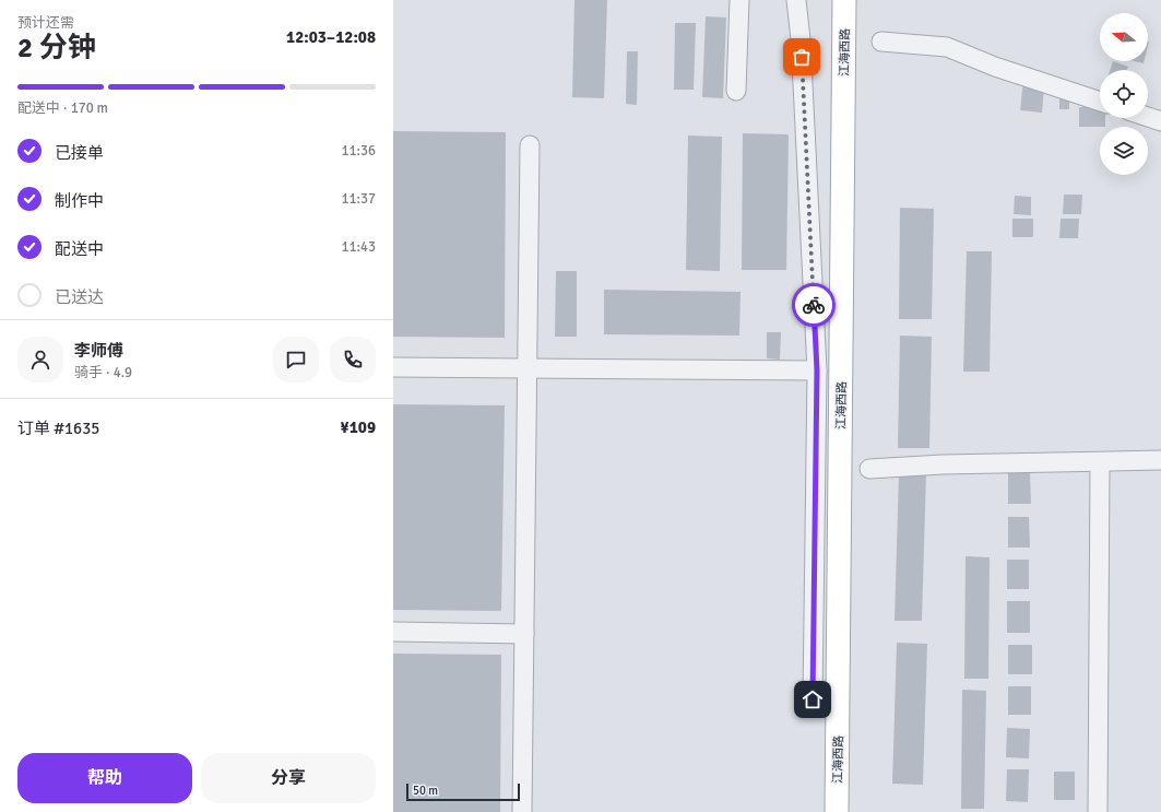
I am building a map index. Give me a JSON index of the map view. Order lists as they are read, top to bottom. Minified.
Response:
{"streets":{"main road":["江海西路"]},"scale_bar":"50 m","north":"left","page":{"heading":["2 分钟","预计还需","12:03–12:08"],"panel":["李师傅","骑手 · 4.9","订单 #1635","¥109"],"bar":"配送中 · 170 m","list":[["已接单","11:36"],["制作中","11:37"],["配送中","11:43"],"已送达"],"buttons":["帮助","分享"],"scale":"50 m"}}
